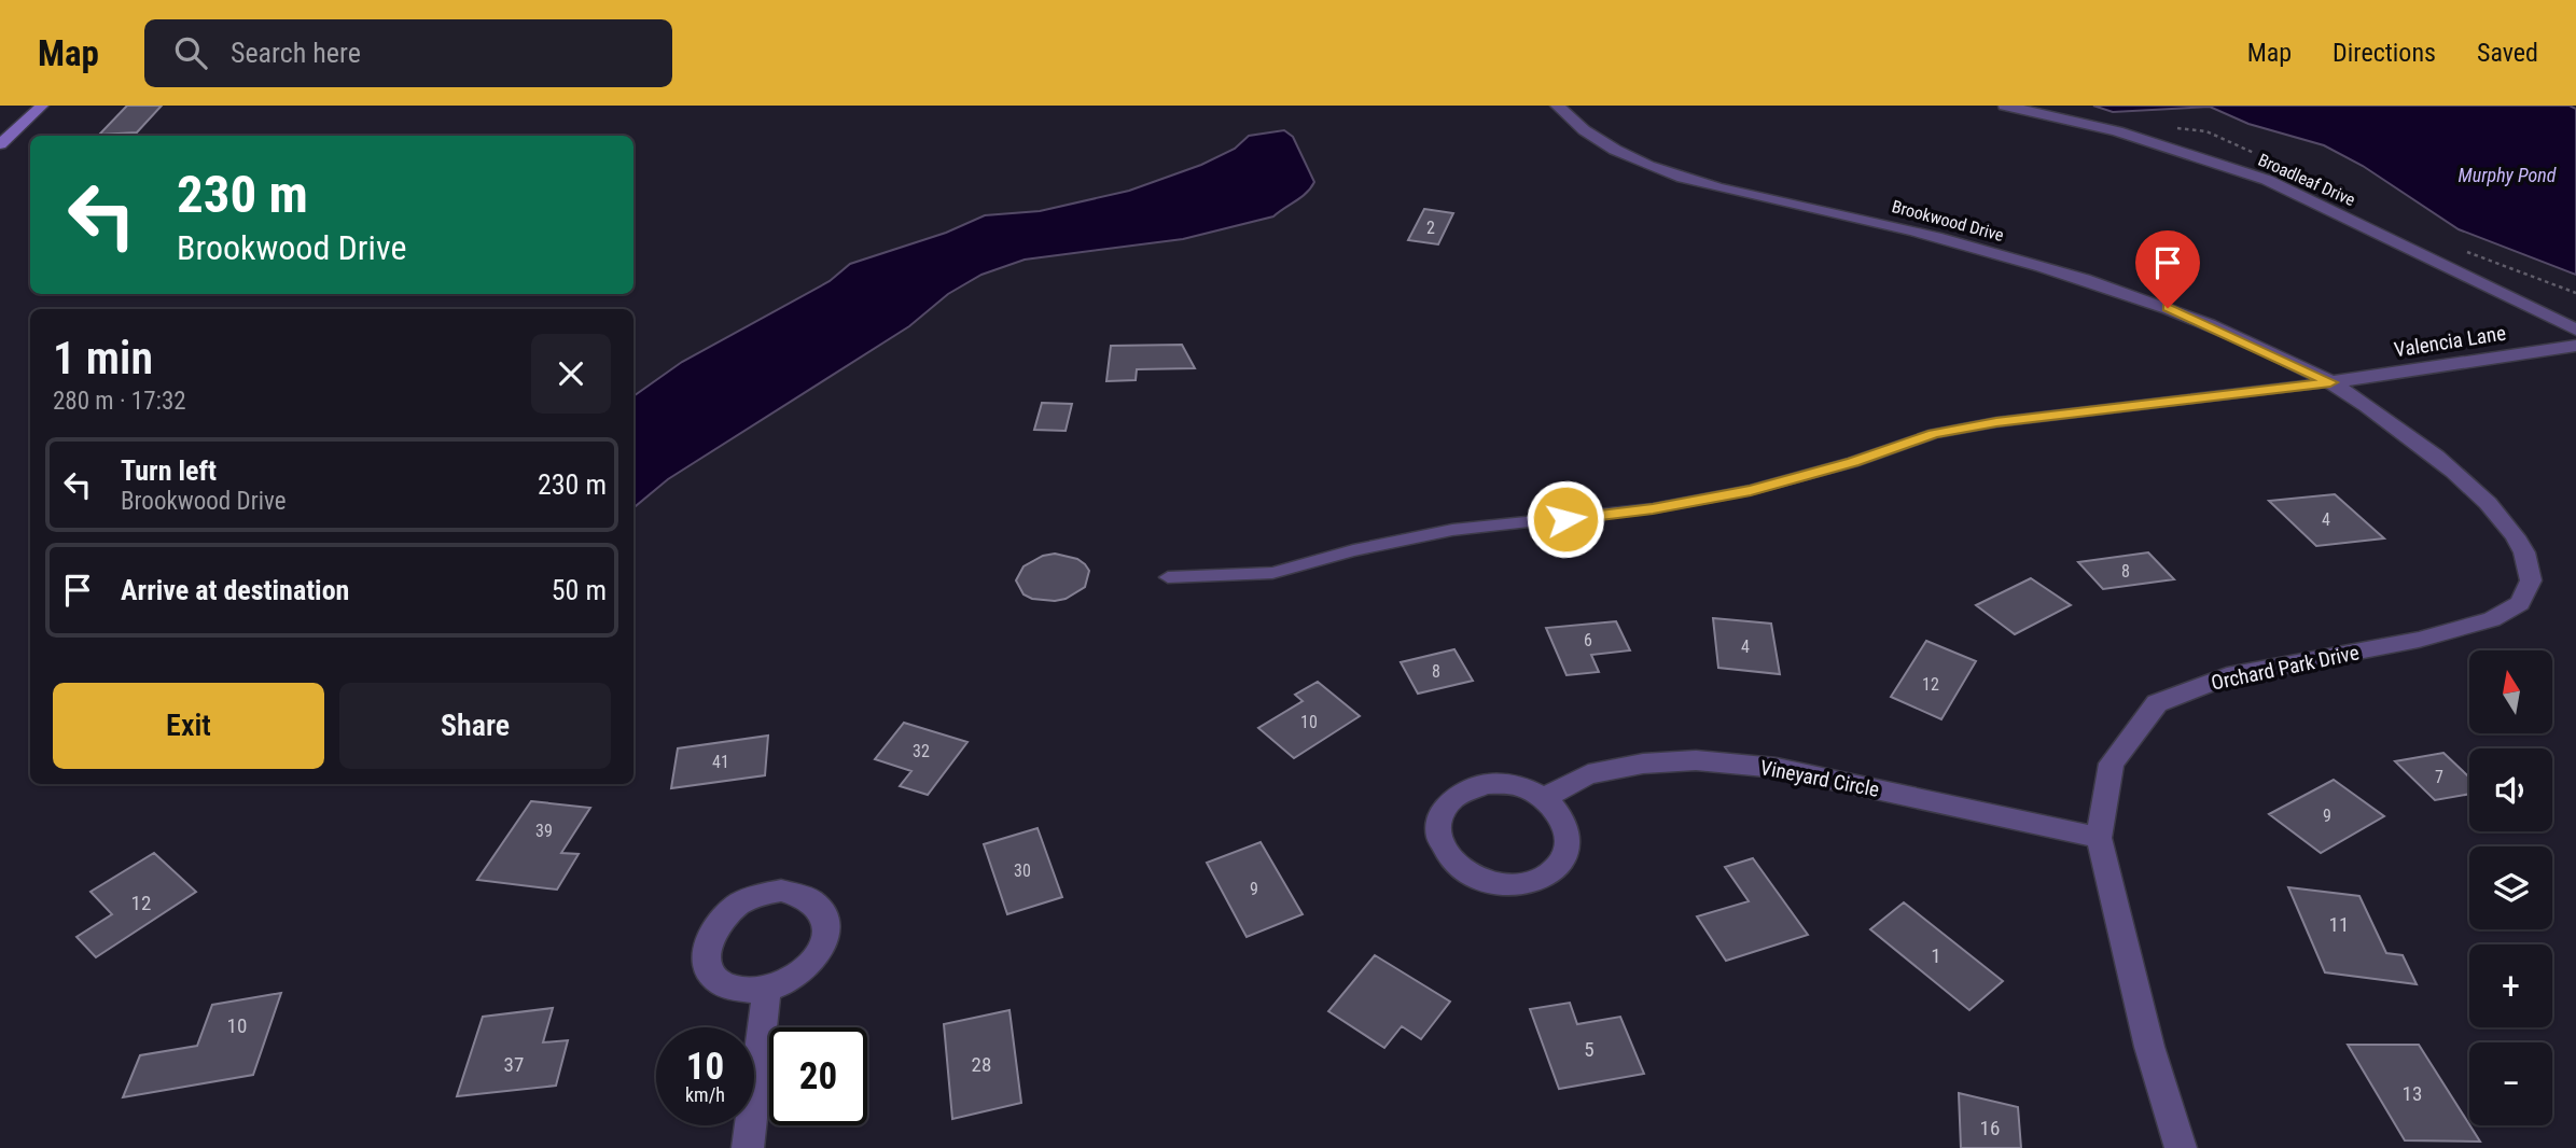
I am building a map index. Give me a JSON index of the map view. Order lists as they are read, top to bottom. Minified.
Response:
{"streets":{"street":["Broadleaf Drive","Brookwood Drive","Valencia Lane","Orchard Park Drive","Vineyard Circle"]},"crossings":[["Brookwood Drive","Valencia Lane"],["Brookwood Drive","Orchard Park Drive"],["Valencia Lane","Orchard Park Drive"],["Orchard Park Drive","Vineyard Circle"]],"water":["Murphy Pond"],"house_numbers":["2","4","8","6","4","8","12","10","32","41","7","9","39","30","9","12","11","1","10","5","37","28","13","16"],"north":"top","page":{"header":"Map","search":"Search here","nav":["Map","Directions","Saved"],"turn":["230 m","Brookwood Drive"],"heading":["1 min","280 m · 17:32"],"list":[{"name":"Turn left","note":"Brookwood Drive","value":"230 m"},{"name":"Arrive at destination","value":"50 m"}],"map_buttons":["+","−"],"buttons":["Exit","Share"],"speed":"10 km/h","limit":"20"}}
